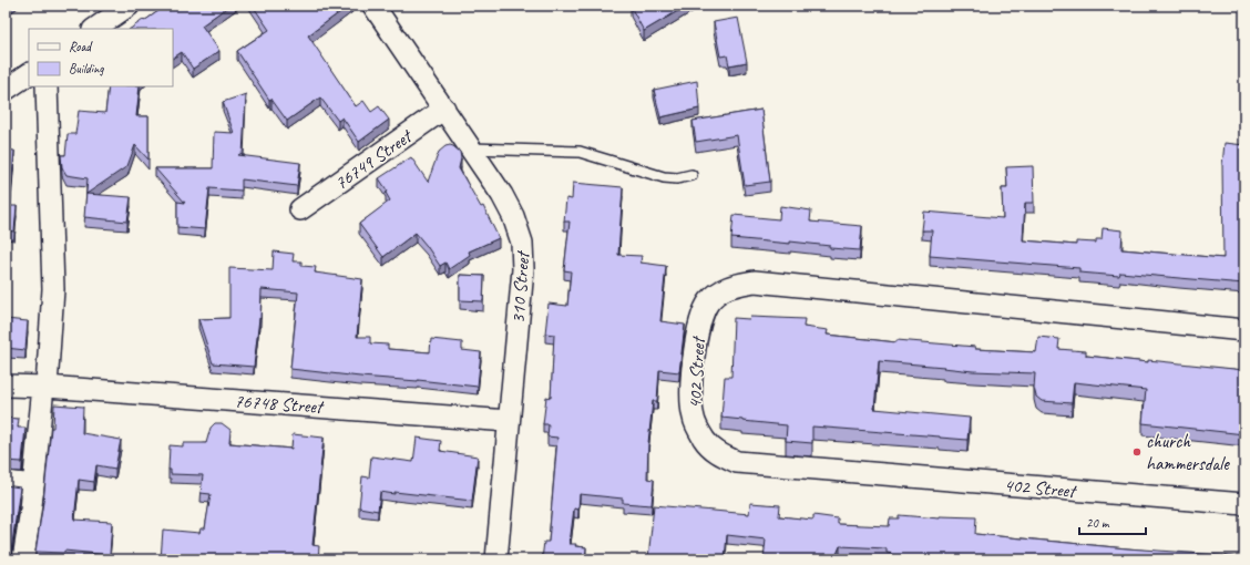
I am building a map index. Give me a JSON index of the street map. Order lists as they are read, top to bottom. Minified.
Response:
{"streets":{"street":["76749 Street","310 Street","402 Street","76748 Street"]},"crossings":[["76749 Street","310 Street"],["310 Street","76748 Street"]],"places":["church hammersdale"],"legend":["Road","Building"],"scale_bar":"20 m"}
